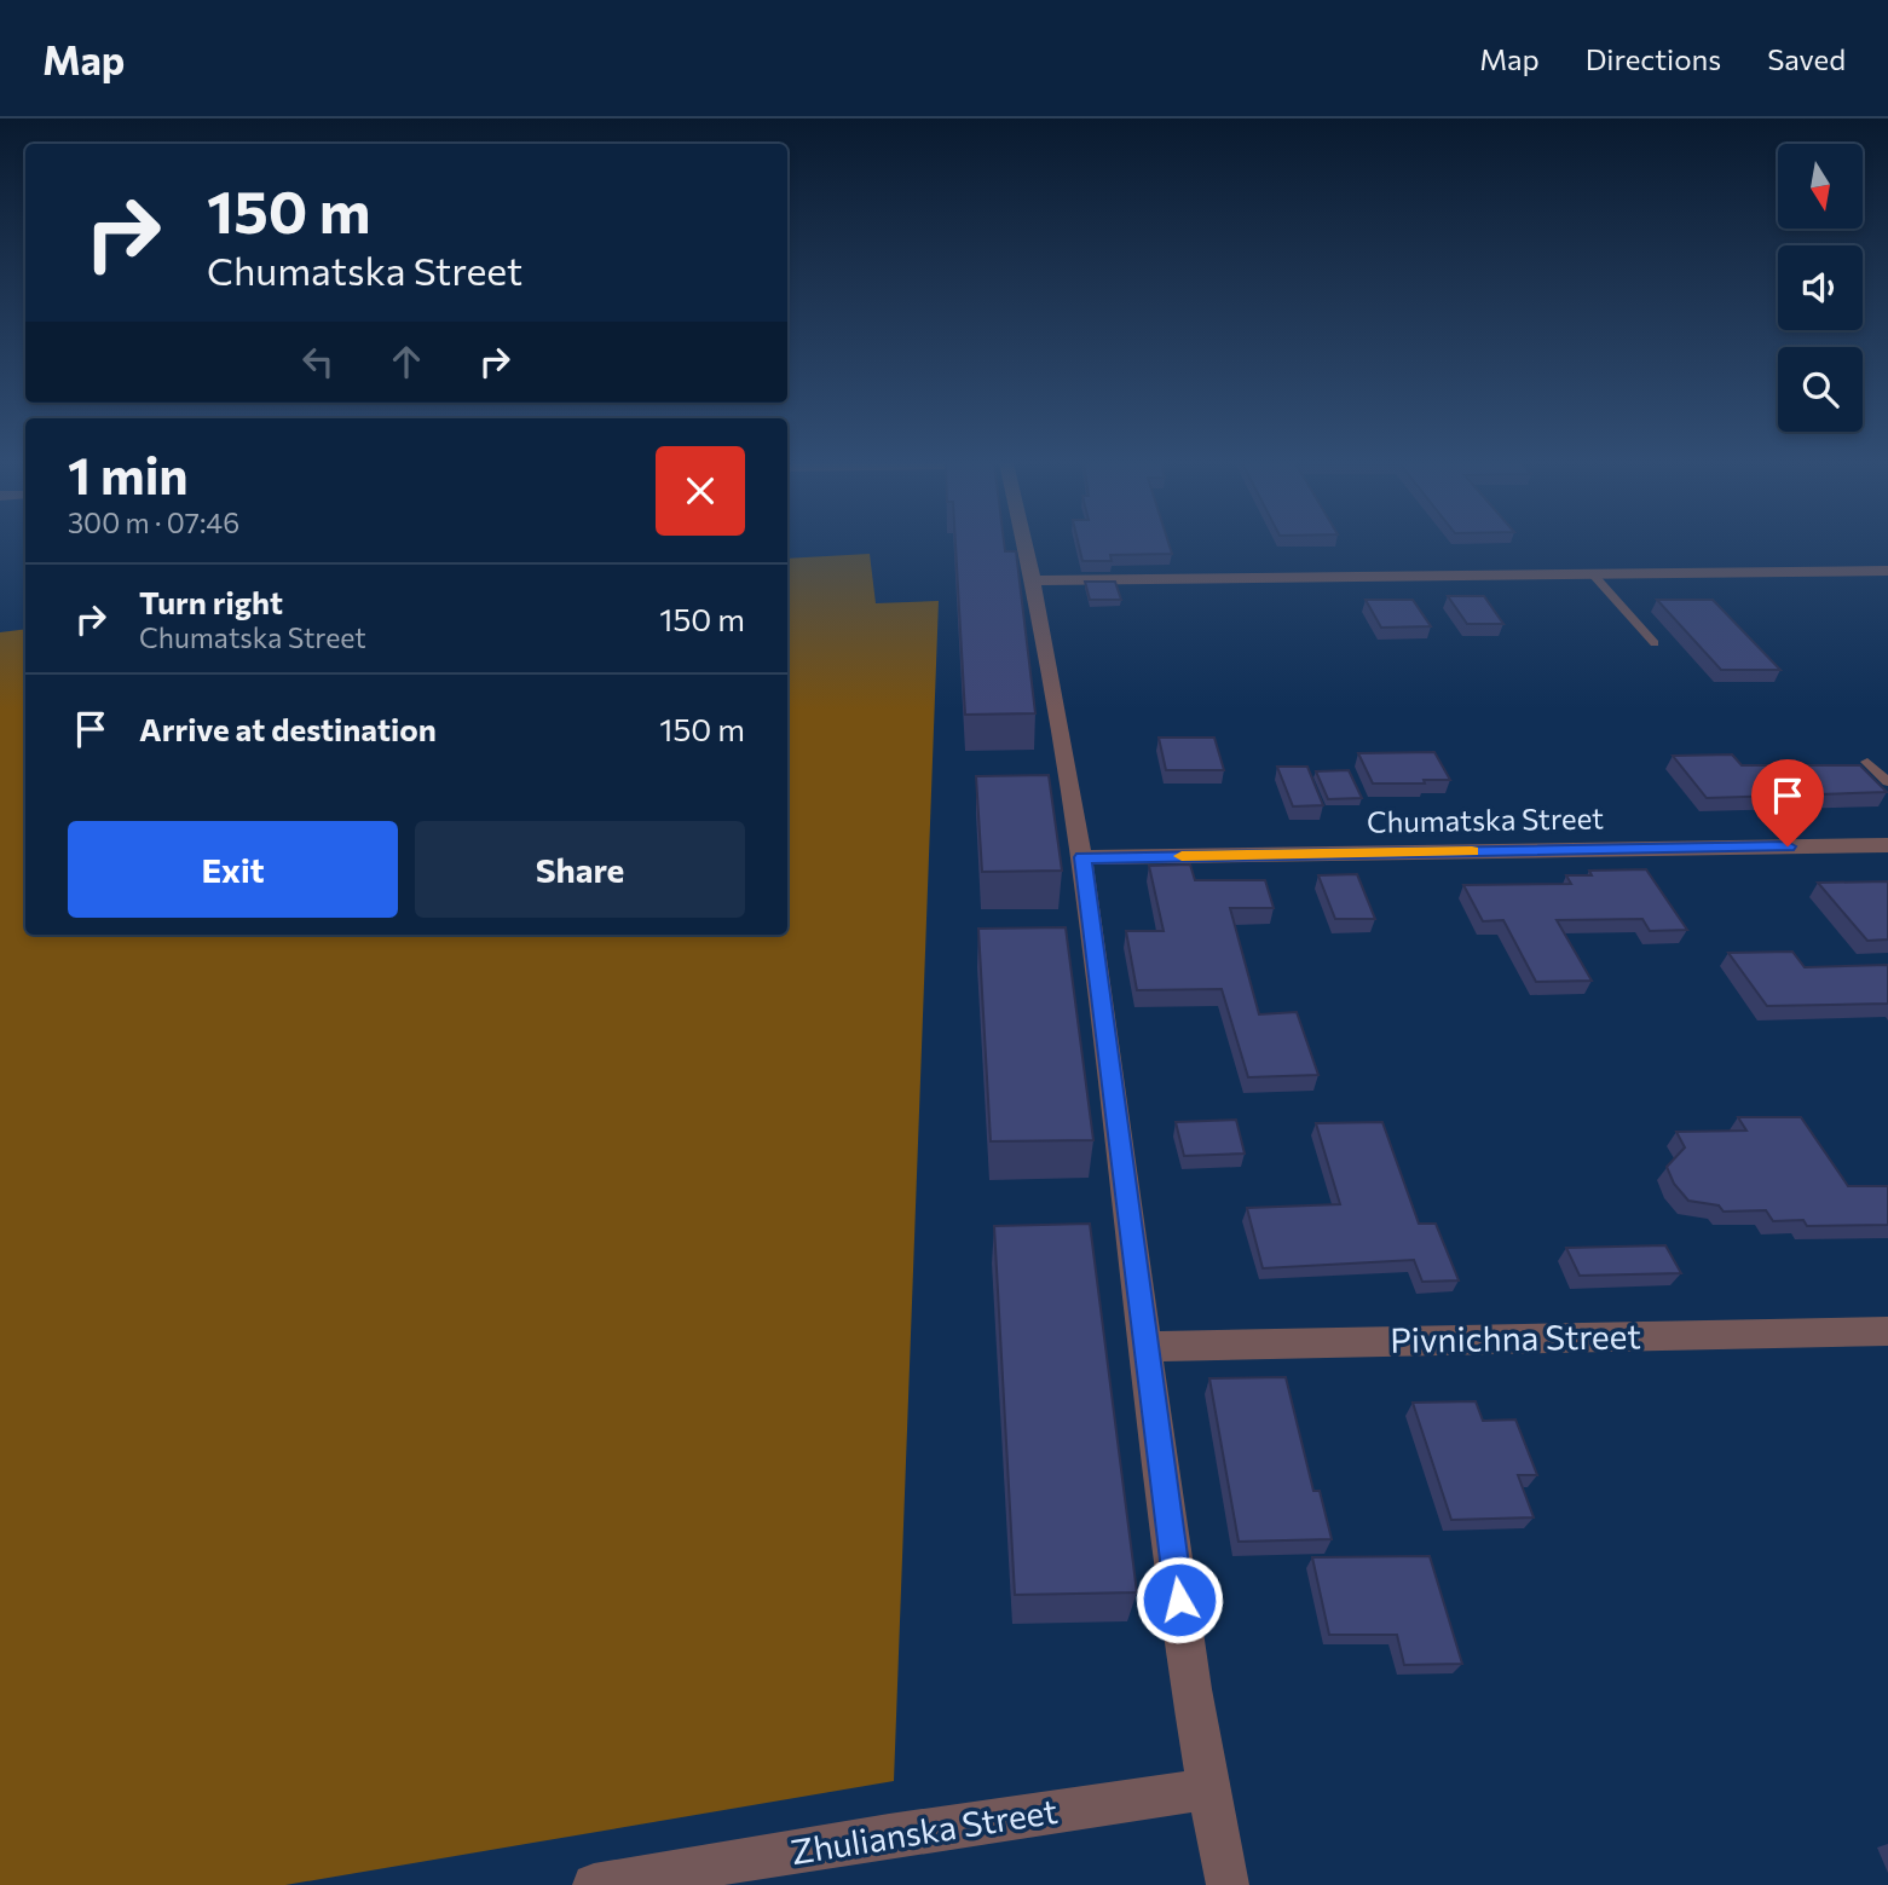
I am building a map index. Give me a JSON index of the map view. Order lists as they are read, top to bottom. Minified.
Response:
{"streets":{"street":["Chumatska Street","Pivnichna Street","Zhulianska Street"]},"north":"bottom","page":{"header":"Map","nav":["Map","Directions","Saved"],"turn":["150 m","Chumatska Street"],"heading":["1 min","300 m · 07:46"],"list":[{"name":"Turn right","note":"Chumatska Street","value":"150 m"},{"name":"Arrive at destination","value":"150 m"}],"buttons":["Exit","Share"]}}
